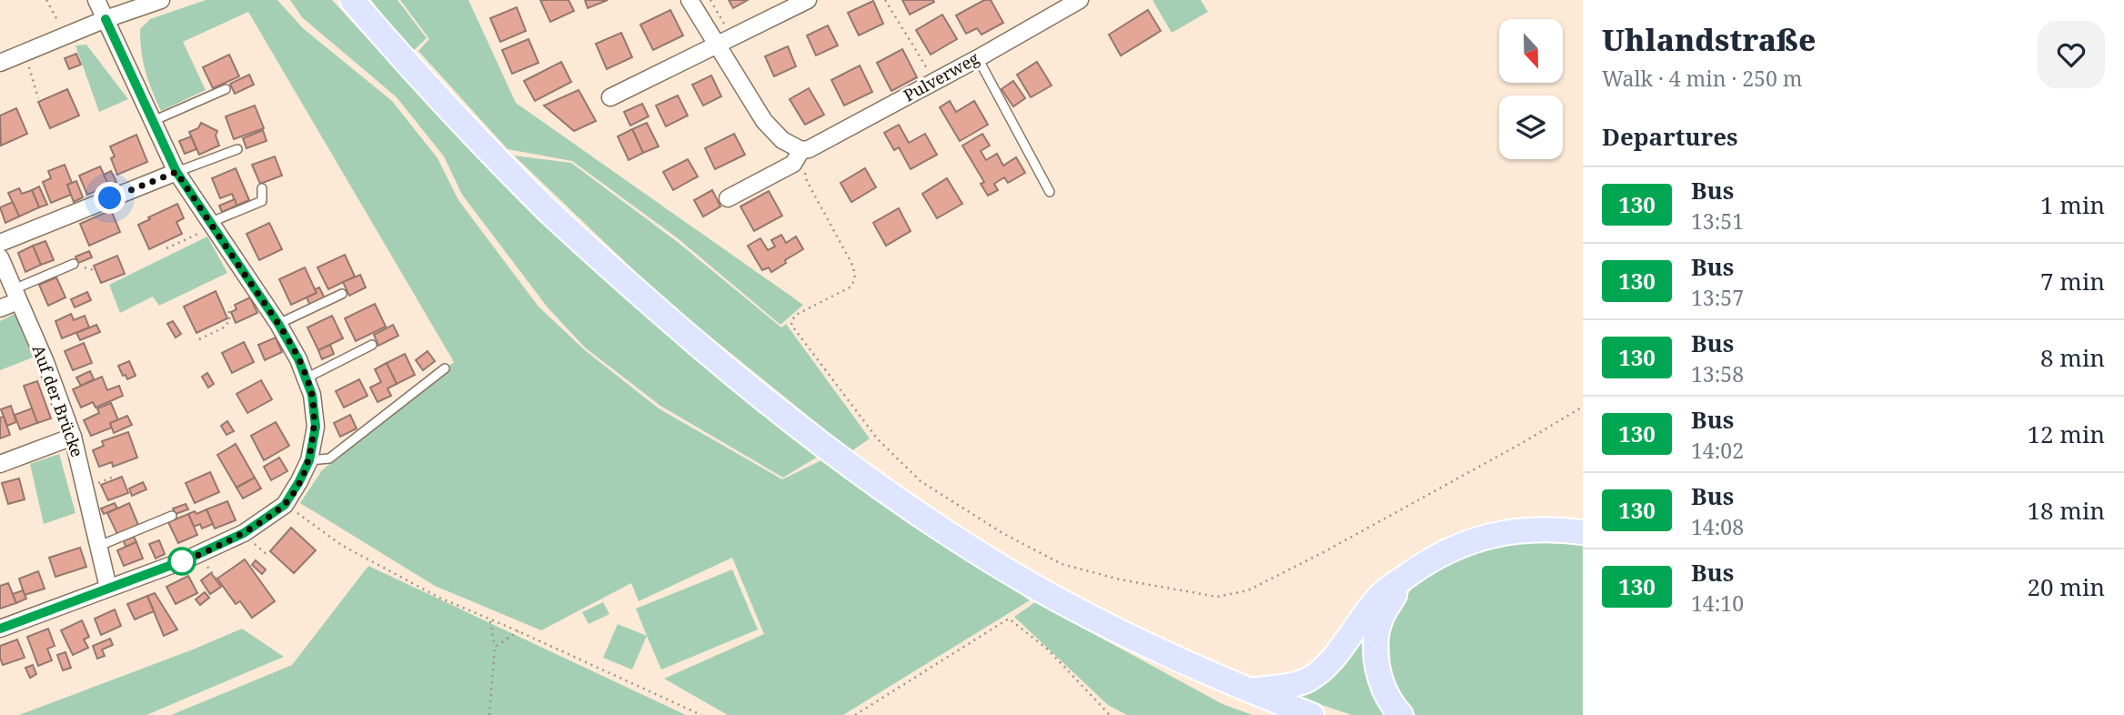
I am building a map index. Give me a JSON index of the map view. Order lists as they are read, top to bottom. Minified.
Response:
{"streets":{"street":["Pulverweg","Auf der Brücke"]},"lines":["bus line 130"],"north":"bottom","page":{"heading":[["Uhlandstraße","Walk · 4 min · 250 m"],"Departures"],"list":[{"mark":"130","name":"Bus","note":"13:51","value":"1 min"},{"mark":"130","name":"Bus","note":"13:57","value":"7 min"},{"mark":"130","name":"Bus","note":"13:58","value":"8 min"},{"mark":"130","name":"Bus","note":"14:02","value":"12 min"},{"mark":"130","name":"Bus","note":"14:08","value":"18 min"},{"mark":"130","name":"Bus","note":"14:10","value":"20 min"}]}}
